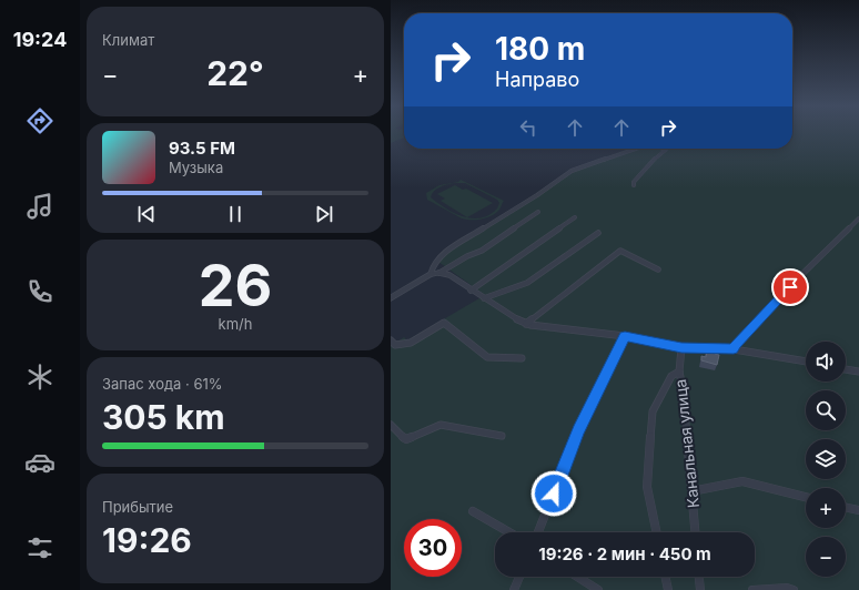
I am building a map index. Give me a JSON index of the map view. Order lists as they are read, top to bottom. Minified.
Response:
{"streets":{"street":["Канальная улица"]},"page":{"tabs":"19:24","tile":["Климат",["26","km/h"],["Запас хода · 61%","305 km"],["Прибытие","19:26"]],"turn":["180 m","Направо"],"heat":["−","22°","+"],"song":["93.5 FM","Музыка"],"map_buttons":["+","−"],"limit":"30","trip":"19:26 · 2 мин · 450 m"}}
